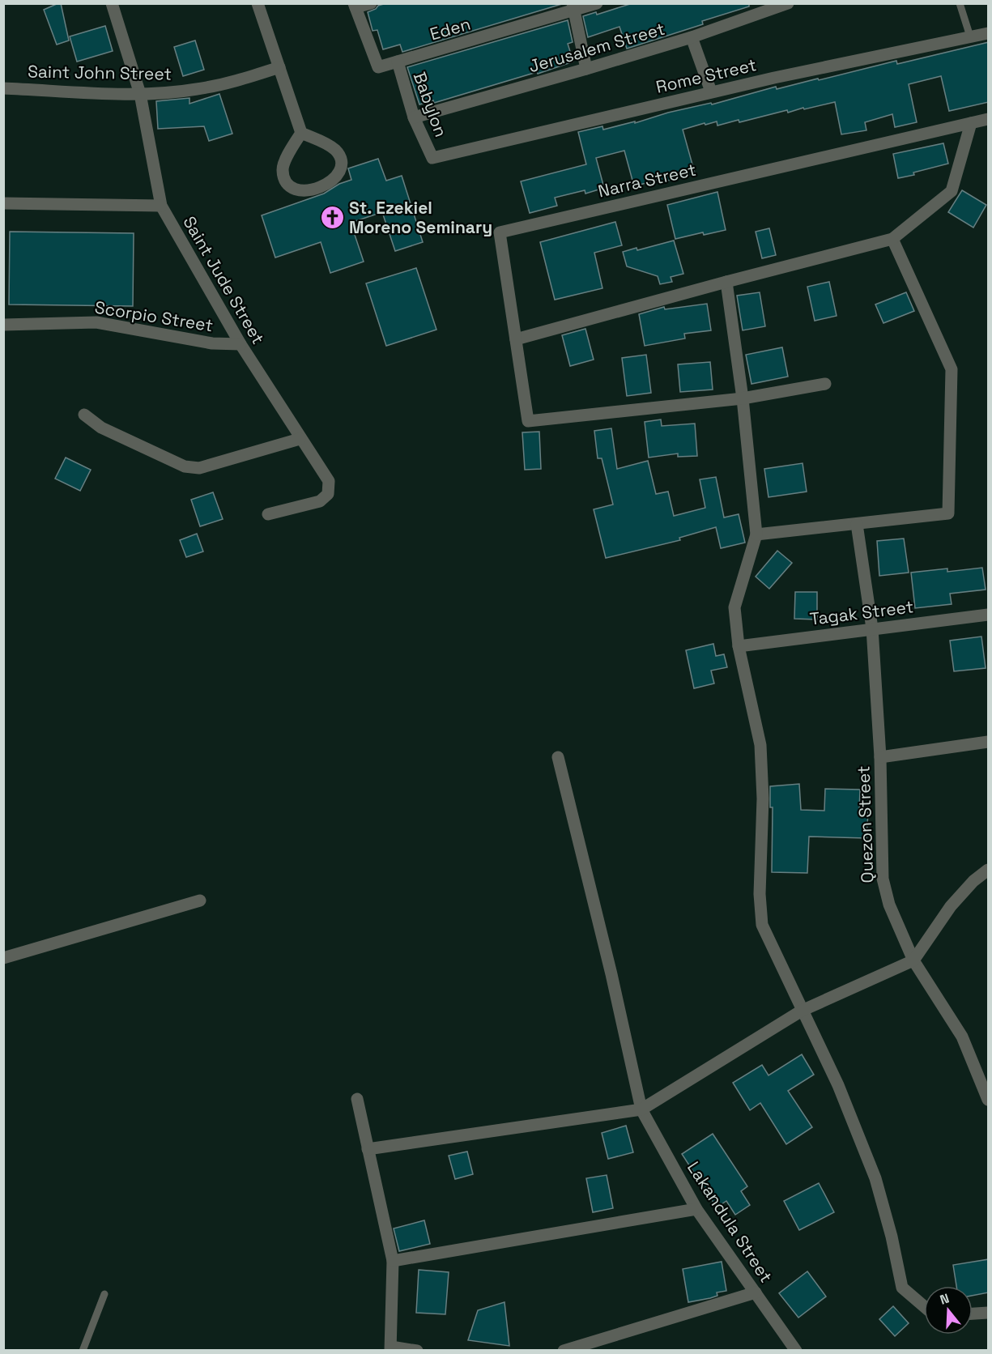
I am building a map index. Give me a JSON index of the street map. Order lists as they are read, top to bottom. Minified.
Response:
{"streets":{"street":["Eden","Jerusalem Street","Saint John Street","Rome Street","Babylon","Narra Street","Saint Jude Street","Scorpio Street","Tagak Street","Quezon Street","Lakandula Street"]},"crossings":[["Eden","Babylon"],["Jerusalem Street","Babylon"],["Saint John Street","Saint Jude Street"],["Rome Street","Babylon"],["Saint Jude Street","Scorpio Street"],["Tagak Street","Quezon Street"]],"places":{"church":["St. Ezekiel Moreno Seminary"]},"north":"top"}
